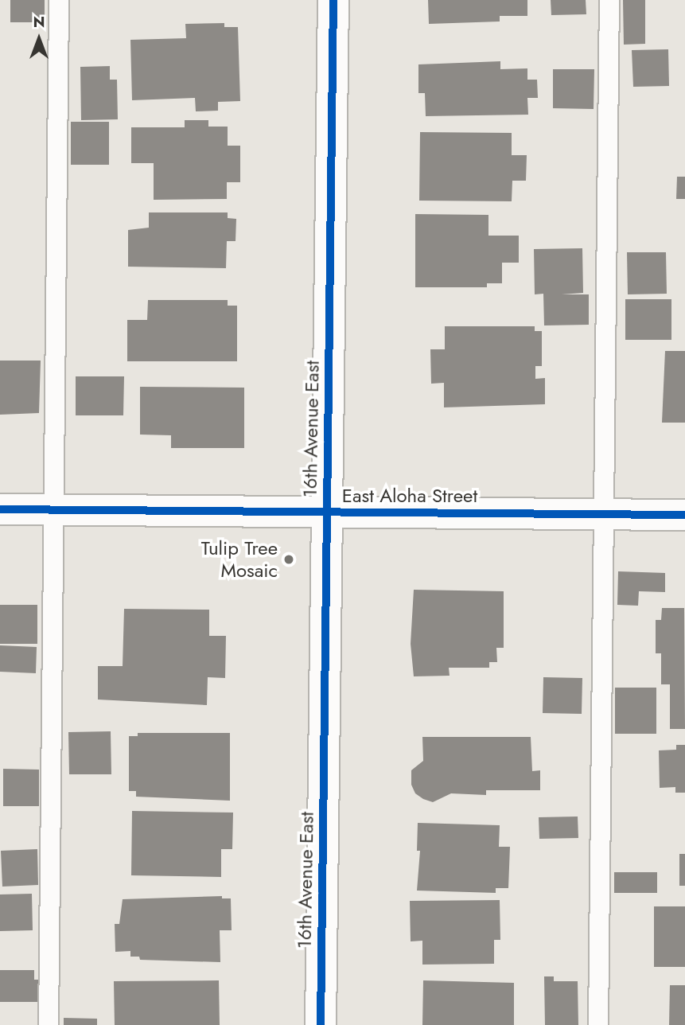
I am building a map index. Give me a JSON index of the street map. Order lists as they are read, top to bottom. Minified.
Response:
{"streets":{"street":["16th Avenue East","East Aloha Street"]},"crossings":[["16th Avenue East","East Aloha Street"]],"places":["Tulip Tree Mosaic"],"north":"top"}
